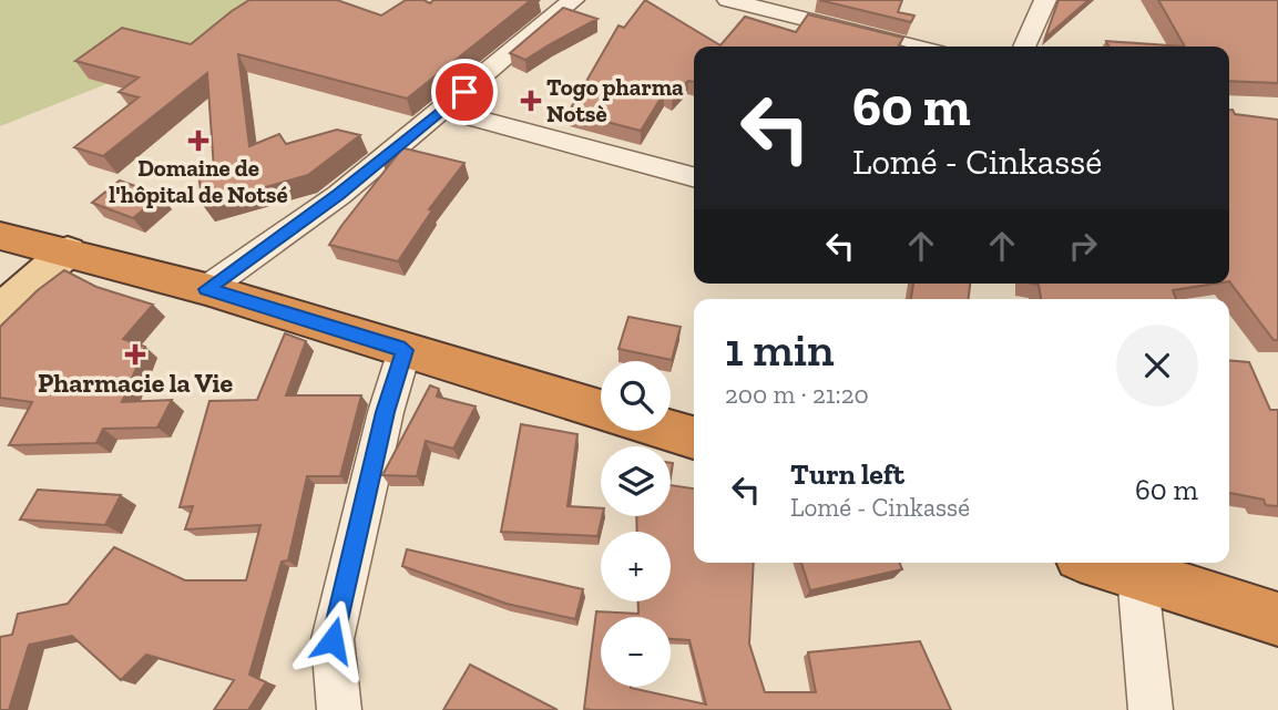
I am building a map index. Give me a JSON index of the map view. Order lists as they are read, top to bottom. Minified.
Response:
{"places":{"health":["Togo pharma Notsè","Domaine de l'hôpital de Notsé","Pharmacie la Vie"]},"page":{"turn":["60 m","Lomé - Cinkassé"],"heading":["1 min","200 m · 21:20"],"map_buttons":["+","−"],"list":[{"name":"Turn left","note":"Lomé - Cinkassé","value":"60 m"}]}}
